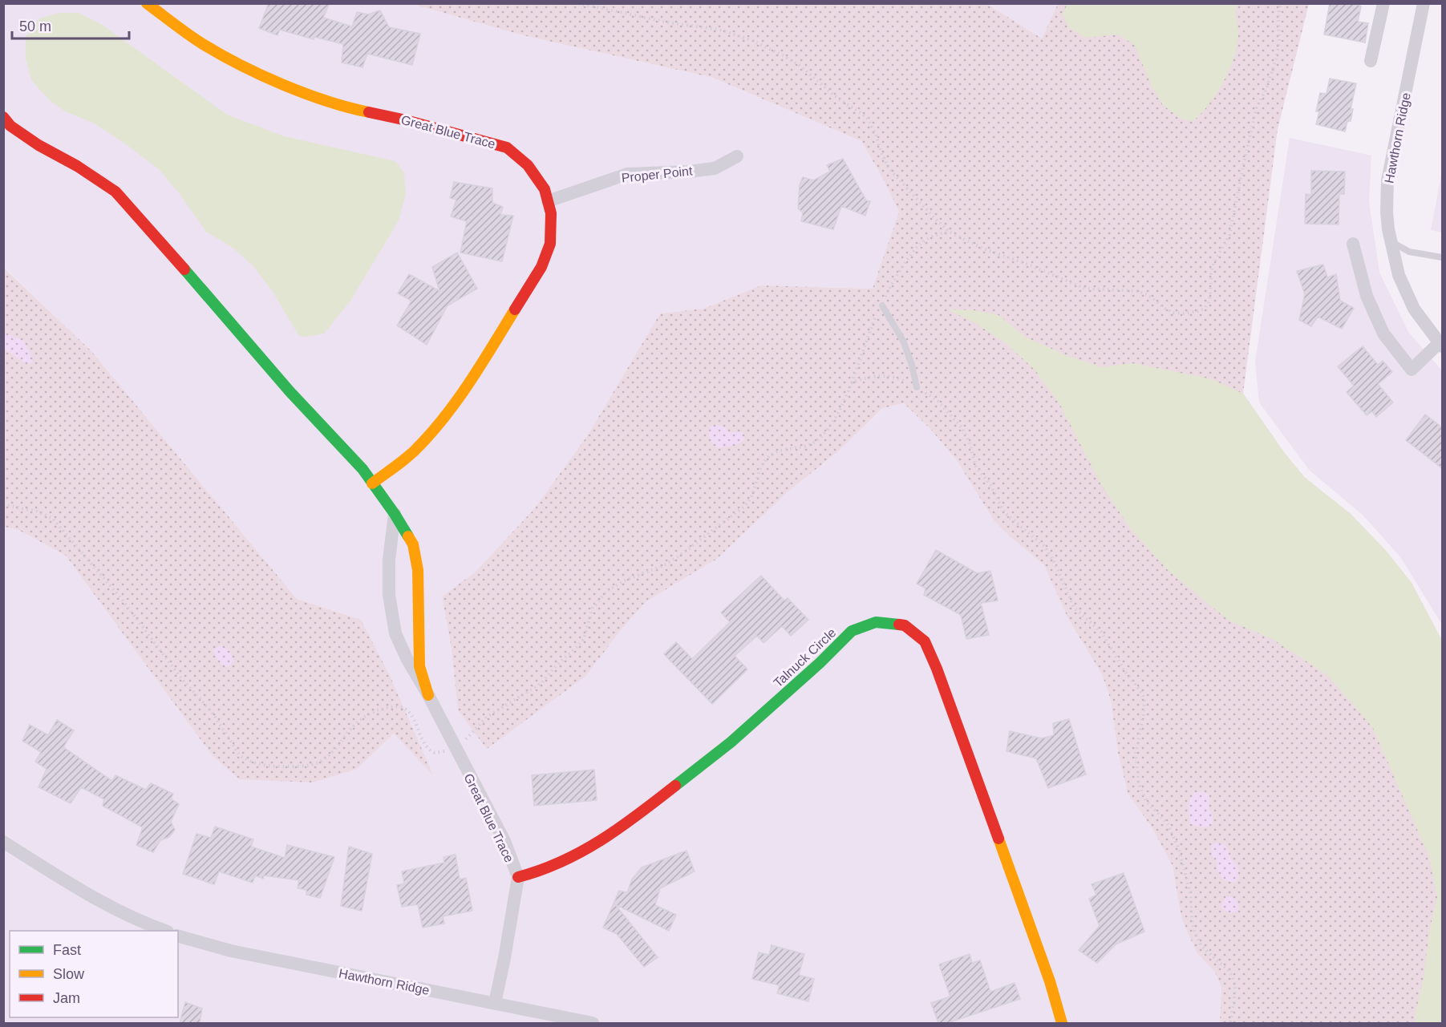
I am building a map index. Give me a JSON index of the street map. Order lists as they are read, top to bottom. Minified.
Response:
{"streets":{"street":["Great Blue Trace","Hawthorn Ridge","Proper Point","Talnuck Circle"]},"crossings":[["Great Blue Trace","Hawthorn Ridge"],["Great Blue Trace","Proper Point"],["Great Blue Trace","Talnuck Circle"]],"legend":["Fast","Slow","Jam"],"scale_bar":"50 m"}
